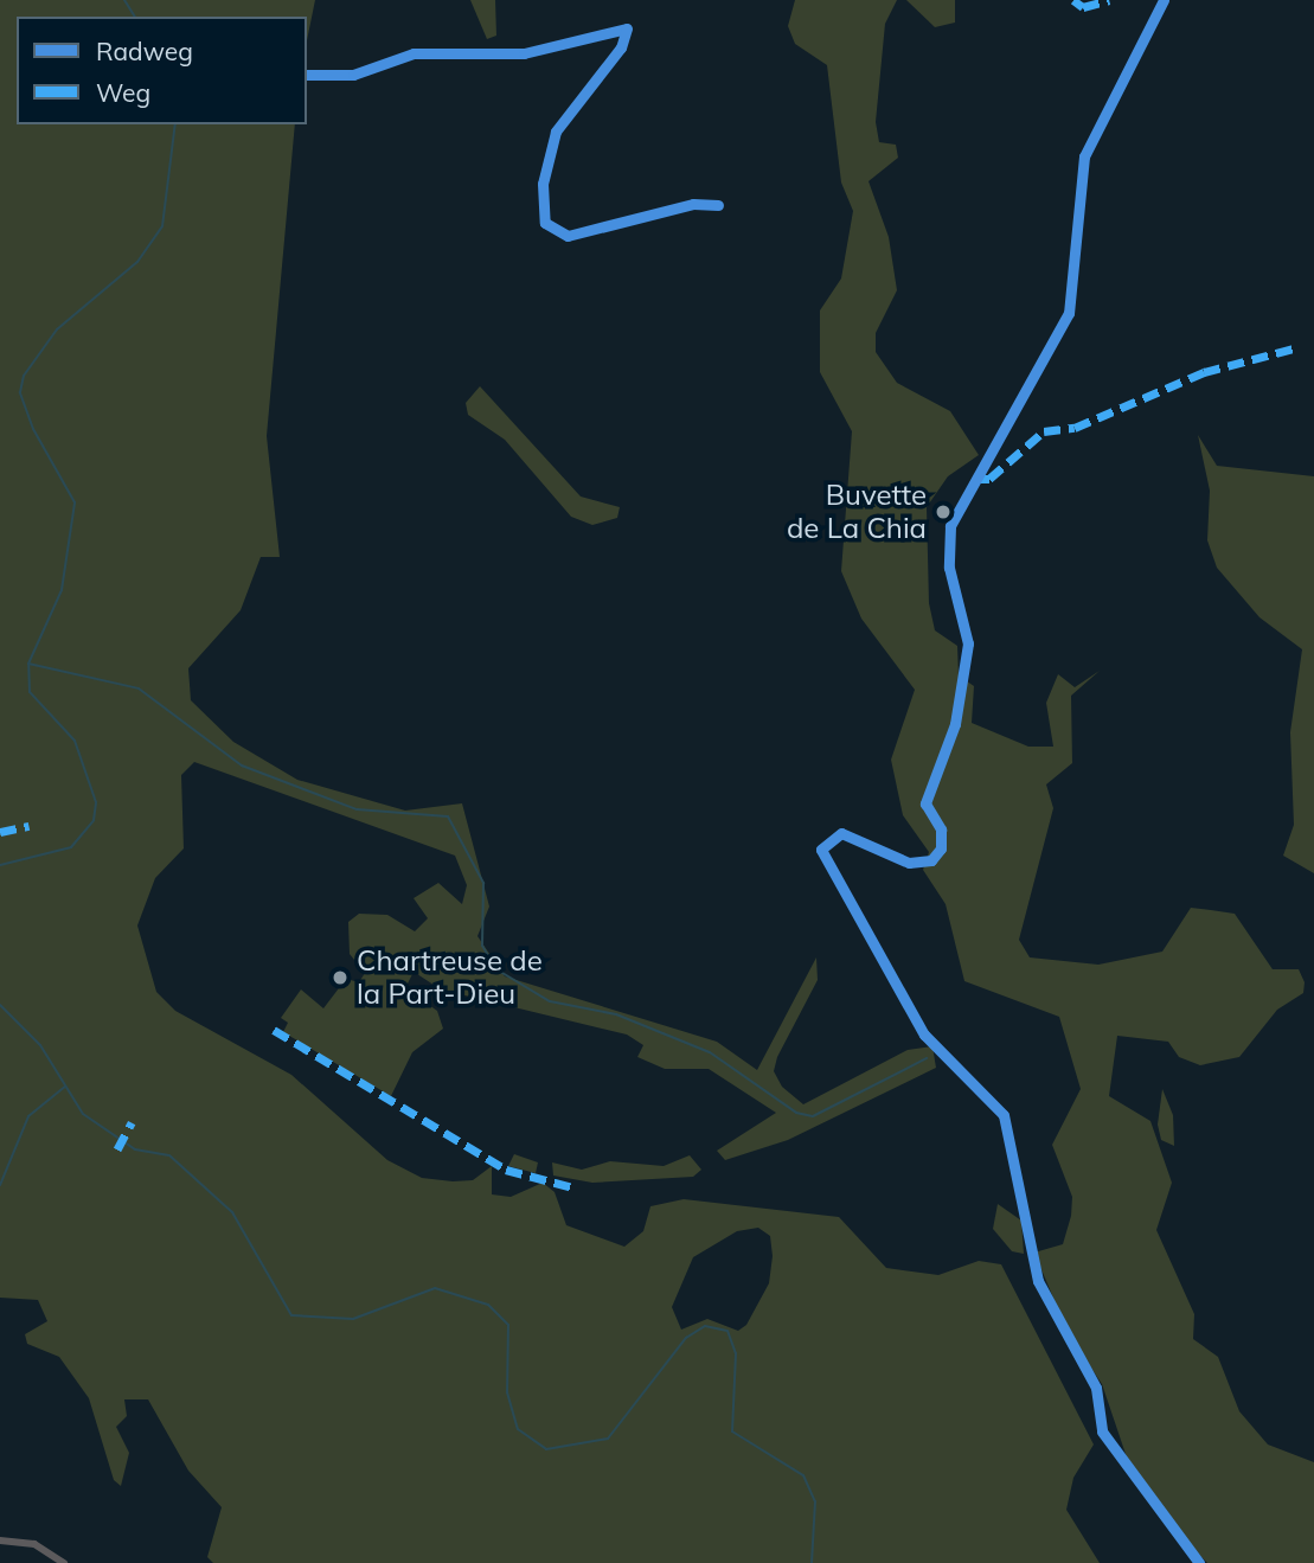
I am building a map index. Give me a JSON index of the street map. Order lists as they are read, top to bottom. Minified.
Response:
{"places":["Buvette de La Chia","Chartreuse de la Part-Dieu"],"legend":["Radweg","Weg"]}
